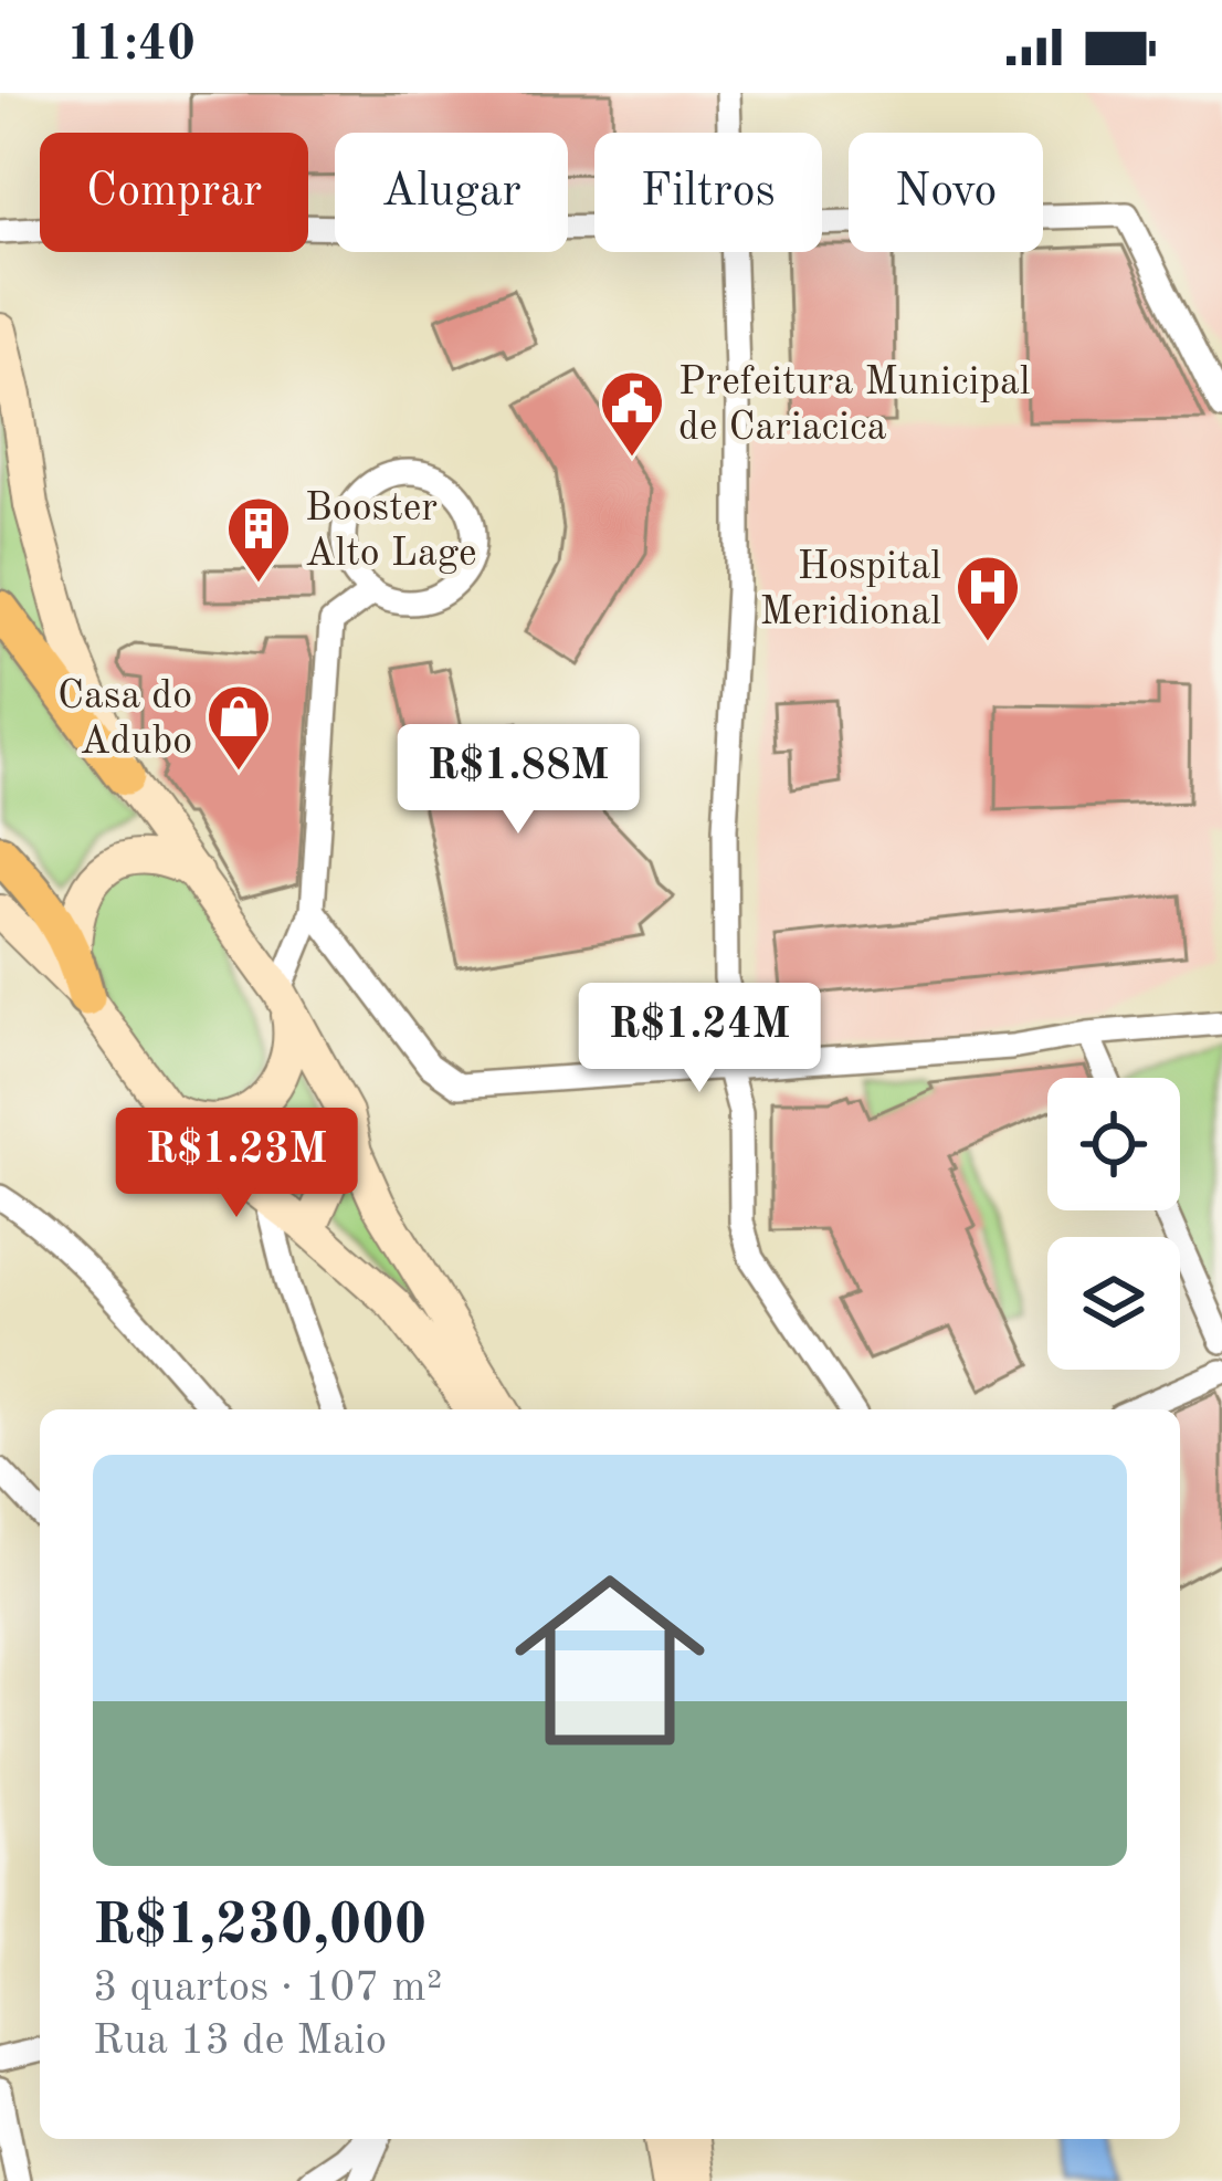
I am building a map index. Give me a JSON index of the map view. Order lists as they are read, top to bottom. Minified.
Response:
{"places":{"public building":["Prefeitura Municipal de Cariacica"],"building":["Booster Alto Lage"],"hospital":["Hospital Meridional"],"shop":["Casa do Adubo"]},"page":{"status":"11:40","chip":["Comprar","Alugar","Filtros","Novo"],"price":["R$1.88M","R$1.24M","R$1.23M"],"list":[{"name":"R$1,230,000","note":"3 quartos · 107 m² · Rua 13 de Maio"}]}}
